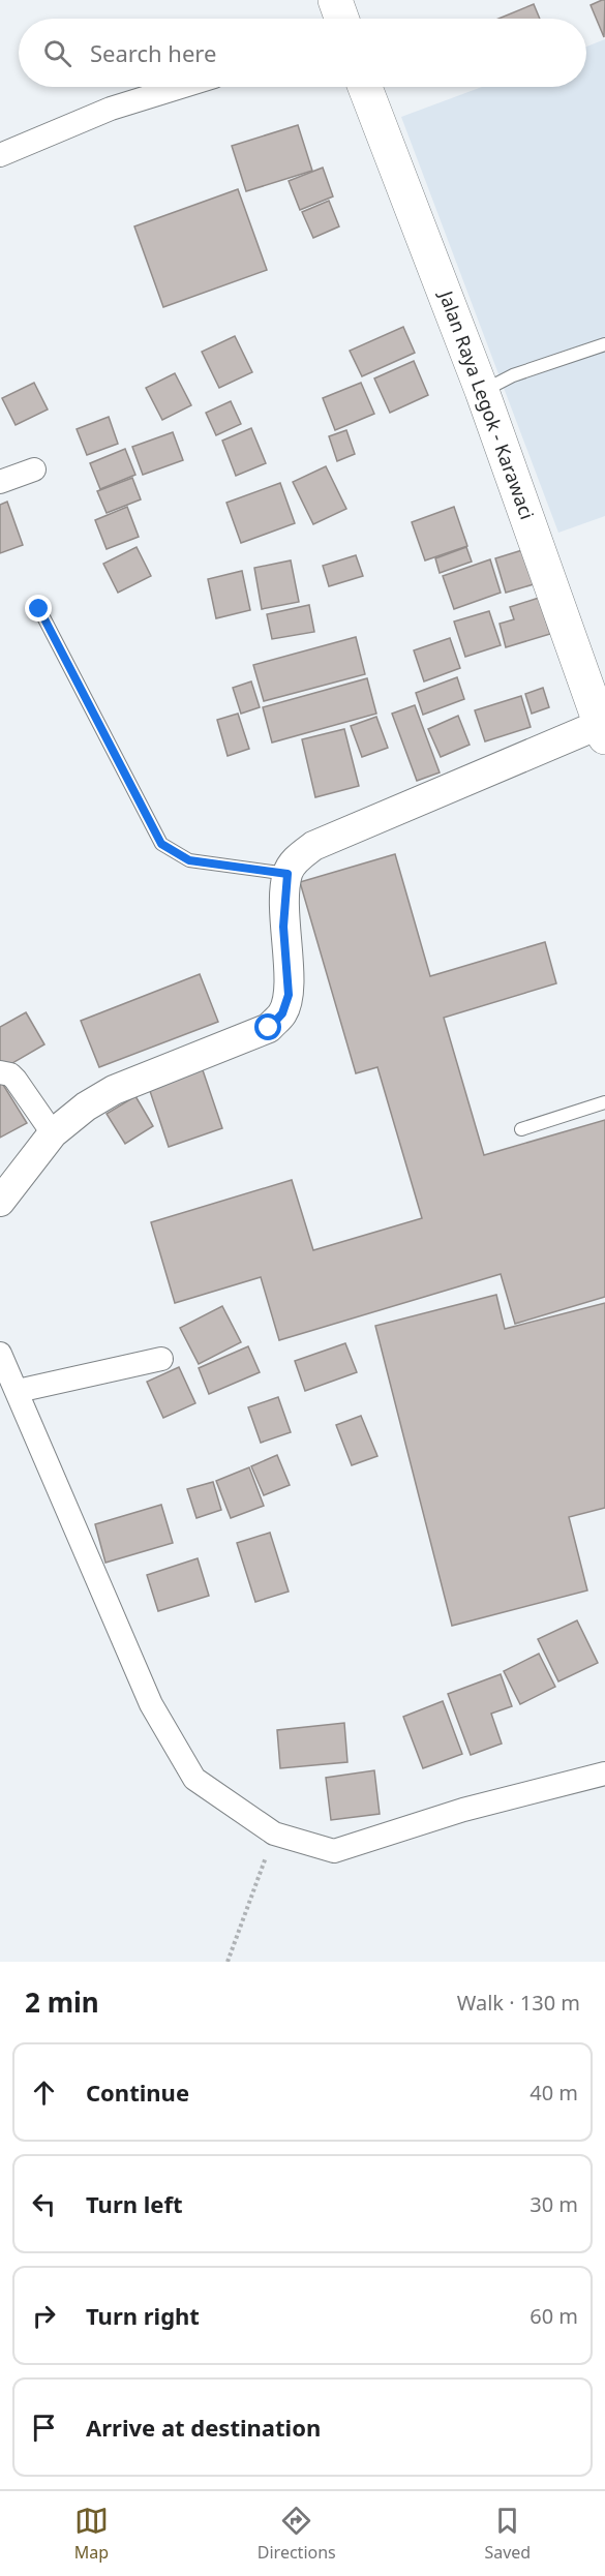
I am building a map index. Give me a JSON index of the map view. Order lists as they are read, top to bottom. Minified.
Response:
{"streets":{"main road":["Jalan Raya Legok - Karawaci"]},"page":{"search":"Search here","heading":["2 min","Walk · 130 m"],"list":[["Continue","40 m"],["Turn left","30 m"],["Turn right","60 m"],"Arrive at destination"],"nav":["Map","Directions","Saved"]}}
